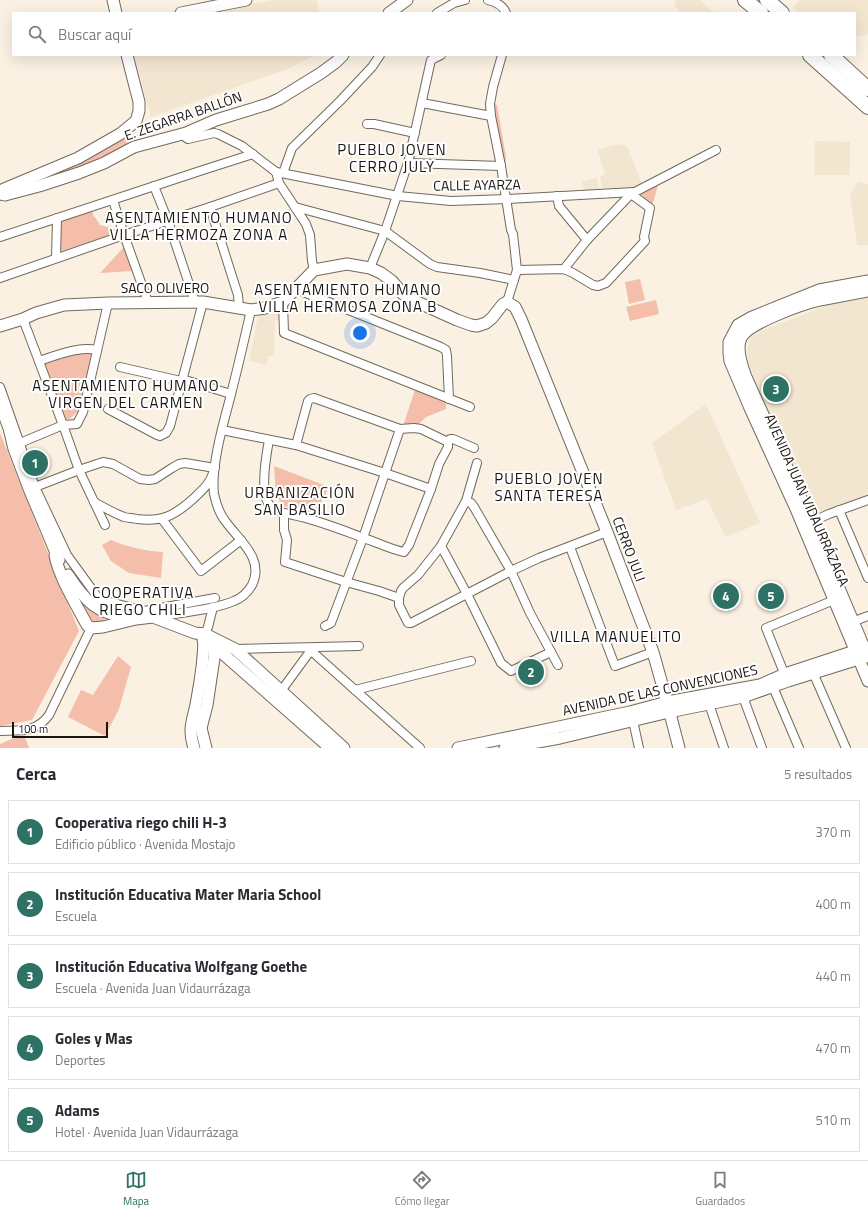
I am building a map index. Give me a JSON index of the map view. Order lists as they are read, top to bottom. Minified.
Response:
{"streets":{"street":["E. ZEGARRA BALLÓN","CALLE AYARZA","SACO OLIVERO","AVENIDA JUAN VIDAURRÁZAGA","CERRO JULI","AVENIDA DE LAS CONVENCIONES"]},"crossings":[["AVENIDA JUAN VIDAURRÁZAGA","AVENIDA DE LAS CONVENCIONES"],["CERRO JULI","AVENIDA DE LAS CONVENCIONES"]],"districts":["PUEBLO JOVEN CERRO JULY","ASENTAMIENTO HUMANO VILLA HERMOZA ZONA A","ASENTAMIENTO HUMANO VILLA HERMOSA ZONA B","ASENTAMIENTO HUMANO VIRGEN DEL CARMEN","PUEBLO JOVEN SANTA TERESA","URBANIZACIÓN SAN BASILIO","COOPERATIVA RIEGO CHILI","VILLA MANUELITO"],"scale_bar":"100 m","page":{"search":"Buscar aquí","pins":["3","1","4","5","2"],"scale":"100 m","heading":["Cerca","5 resultados"],"list":[{"mark":"1","name":"Cooperativa riego chili H-3","note":"Edificio público · Avenida Mostajo","value":"370 m"},{"mark":"2","name":"Institución Educativa Mater Maria School","note":"Escuela","value":"400 m"},{"mark":"3","name":"Institución Educativa Wolfgang Goethe","note":"Escuela · Avenida Juan Vidaurrázaga","value":"440 m"},{"mark":"4","name":"Goles y Mas","note":"Deportes","value":"470 m"},{"mark":"5","name":"Adams","note":"Hotel · Avenida Juan Vidaurrázaga","value":"510 m"}],"nav":["Mapa","Cómo llegar","Guardados"]}}
